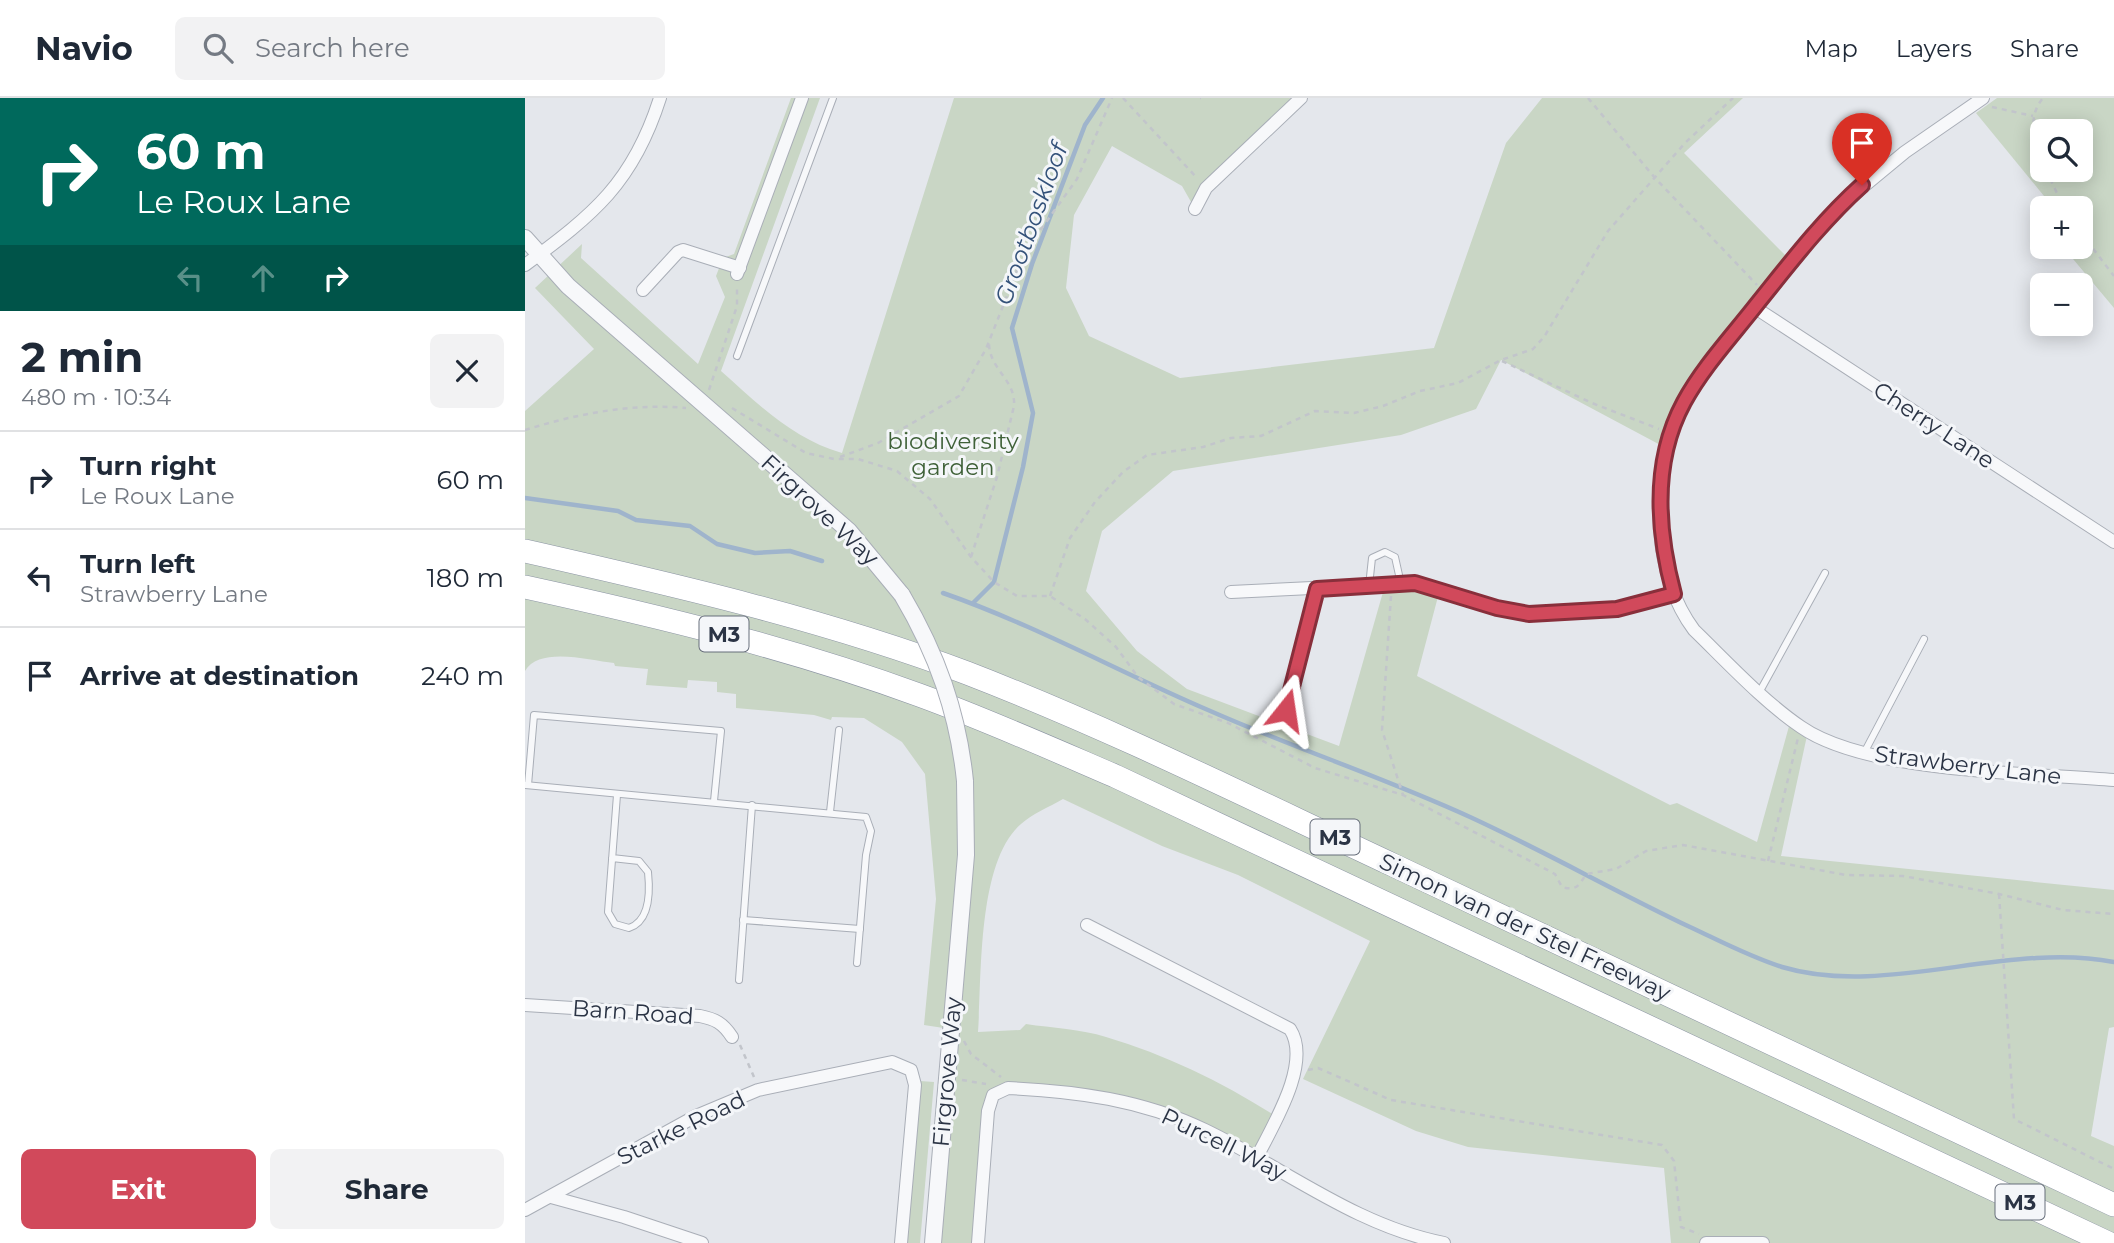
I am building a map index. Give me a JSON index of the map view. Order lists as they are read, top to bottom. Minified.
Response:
{"streets":{"highway":["M3","Simon van der Stel Freeway"],"street":["Cherry Lane","Firgrove Way","Strawberry Lane","Barn Road","Starke Road","Purcell Way"]},"crossings":[["Cherry Lane","Strawberry Lane"]],"water":["Grootboskloof"],"parks":["biodiversity garden"],"page":{"header":"Navio","search":"Search here","nav":["Map","Layers","Share"],"turn":["60 m","Le Roux Lane"],"map_buttons":["+","−"],"heading":["2 min","480 m · 10:34"],"list":[{"name":"Turn right","note":"Le Roux Lane","value":"60 m"},{"name":"Turn left","note":"Strawberry Lane","value":"180 m"},{"name":"Arrive at destination","value":"240 m"}],"buttons":["Exit","Share"]}}
